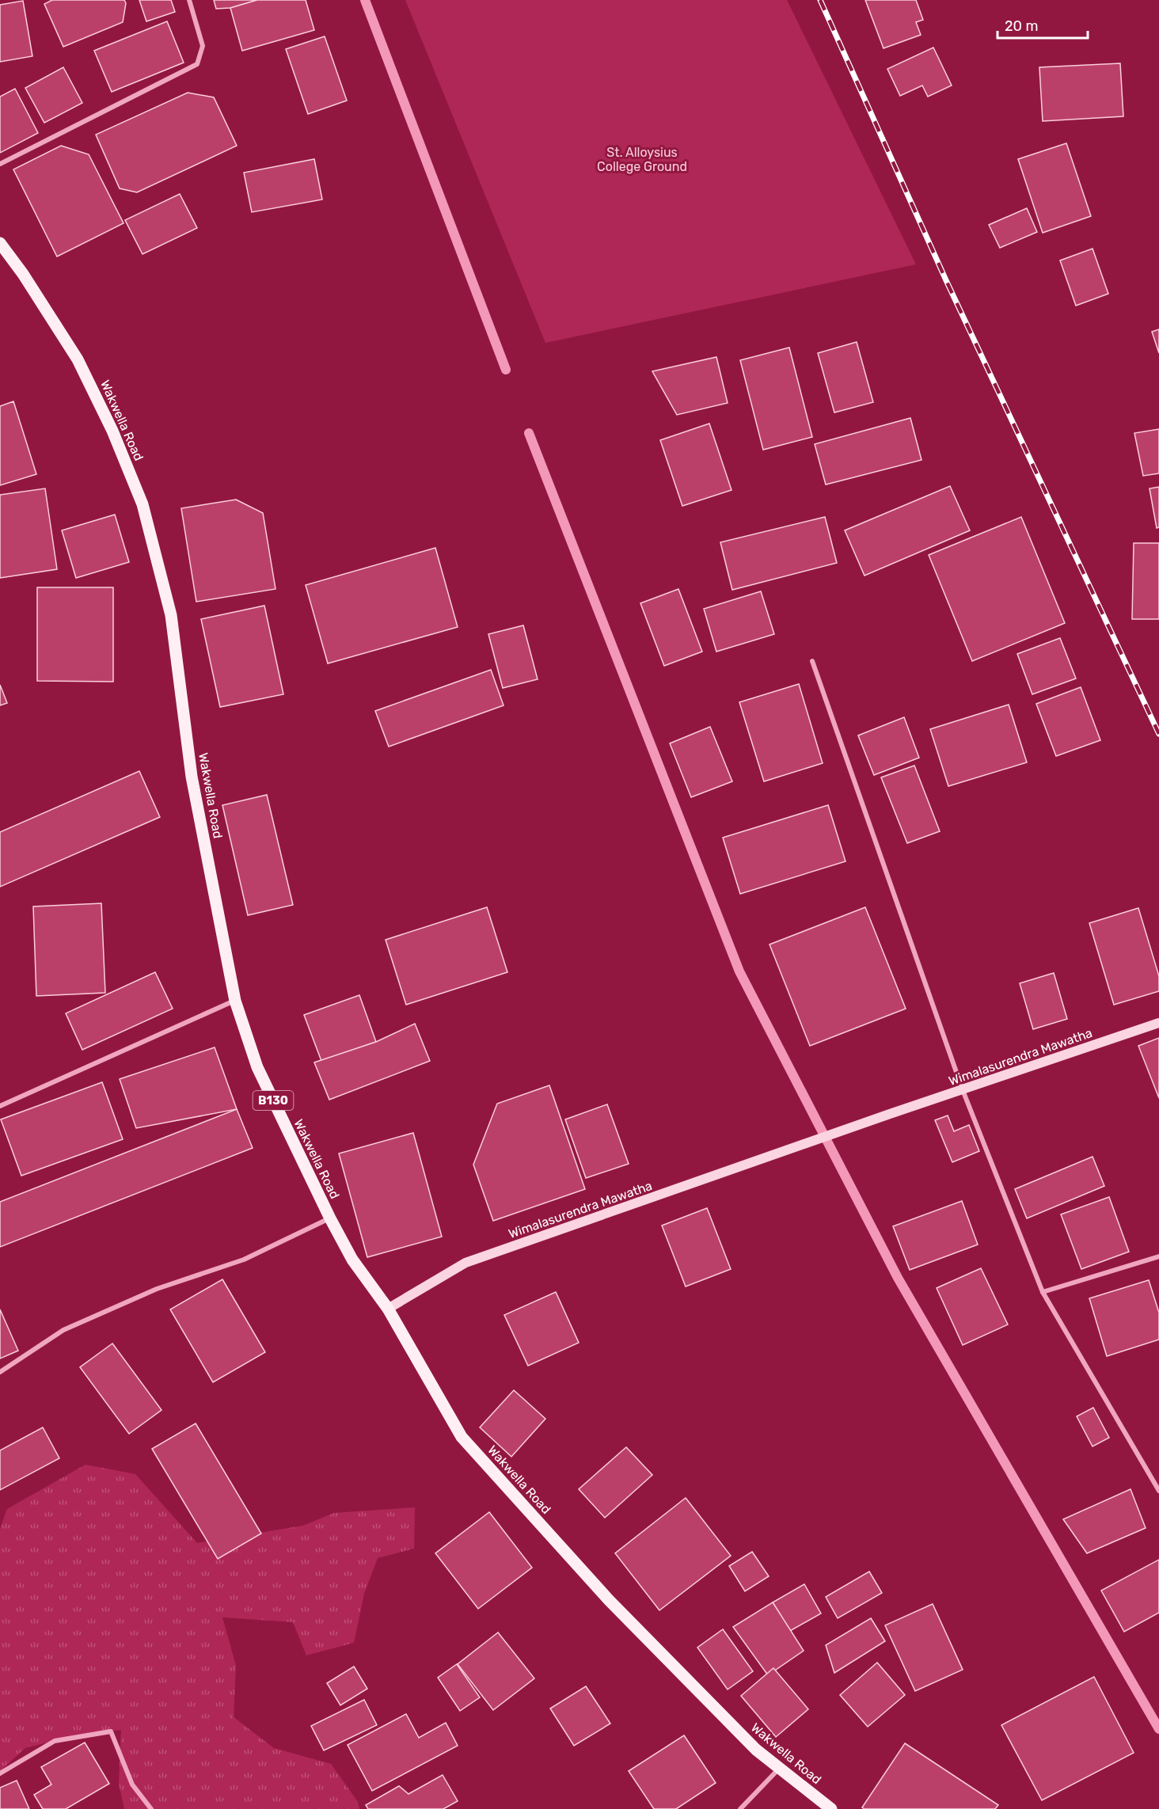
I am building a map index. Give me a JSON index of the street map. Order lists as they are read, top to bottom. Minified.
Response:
{"streets":{"main road":["Wakwella Road","B130"],"street":["Wimalasurendra Mawatha"]},"crossings":[["Wakwella Road","Wimalasurendra Mawatha"]],"parks":["St. Alloysius College Ground"],"scale_bar":"20 m"}
